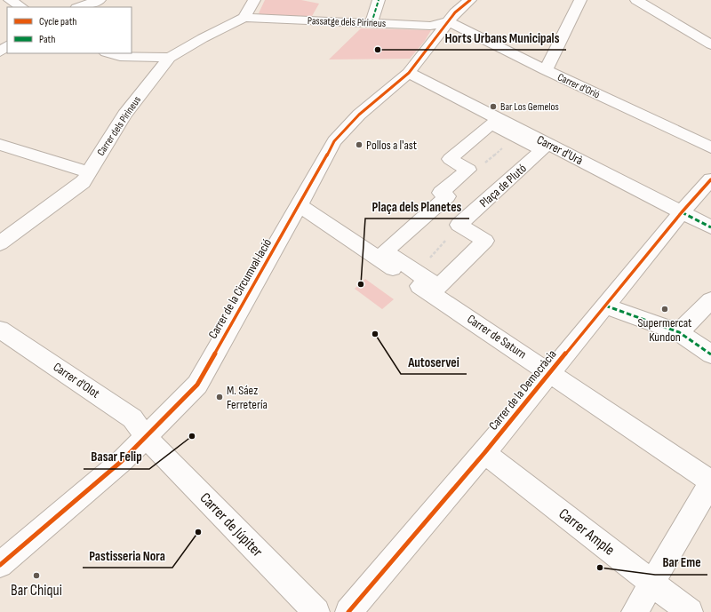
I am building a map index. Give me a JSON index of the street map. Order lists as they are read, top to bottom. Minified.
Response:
{"streets":{"street":["Passatge dels Pirineus","Carrer d'Orió","Carrer dels Pirineus","Carrer d'Urà","Plaça de Plutó","Carrer de la Circumval·lació","Carrer de Saturn","Carrer d'Olot","Carrer de la Democràcia","Carrer de Júpiter","Carrer Ample"]},"crossings":[["Passatge dels Pirineus","Carrer d'Orió"],["Passatge dels Pirineus","Carrer dels Pirineus"],["Passatge dels Pirineus","Carrer de la Circumval·lació"],["Carrer d'Orió","Carrer de la Circumval·lació"],["Carrer d'Urà","Carrer de la Circumval·lació"],["Carrer d'Urà","Carrer de la Democràcia"],["Carrer de la Circumval·lació","Carrer de Saturn"],["Carrer de la Circumval·lació","Carrer d'Olot"],["Carrer de la Circumval·lació","Carrer de Júpiter"],["Carrer de Saturn","Carrer de la Democràcia"],["Carrer d'Olot","Carrer de Júpiter"],["Carrer de la Democràcia","Carrer Ample"]],"places":["Horts Urbans Municipals","Bar Los Gemelos","Pollos a l'ast","Plaça dels Planetes","Supermercat Kundon","Autoservei","M. Sáez Ferretería","Basar Felip","Pastisseria Nora","Bar Eme","Bar Chiqui"],"legend":["Cycle path","Path"]}
